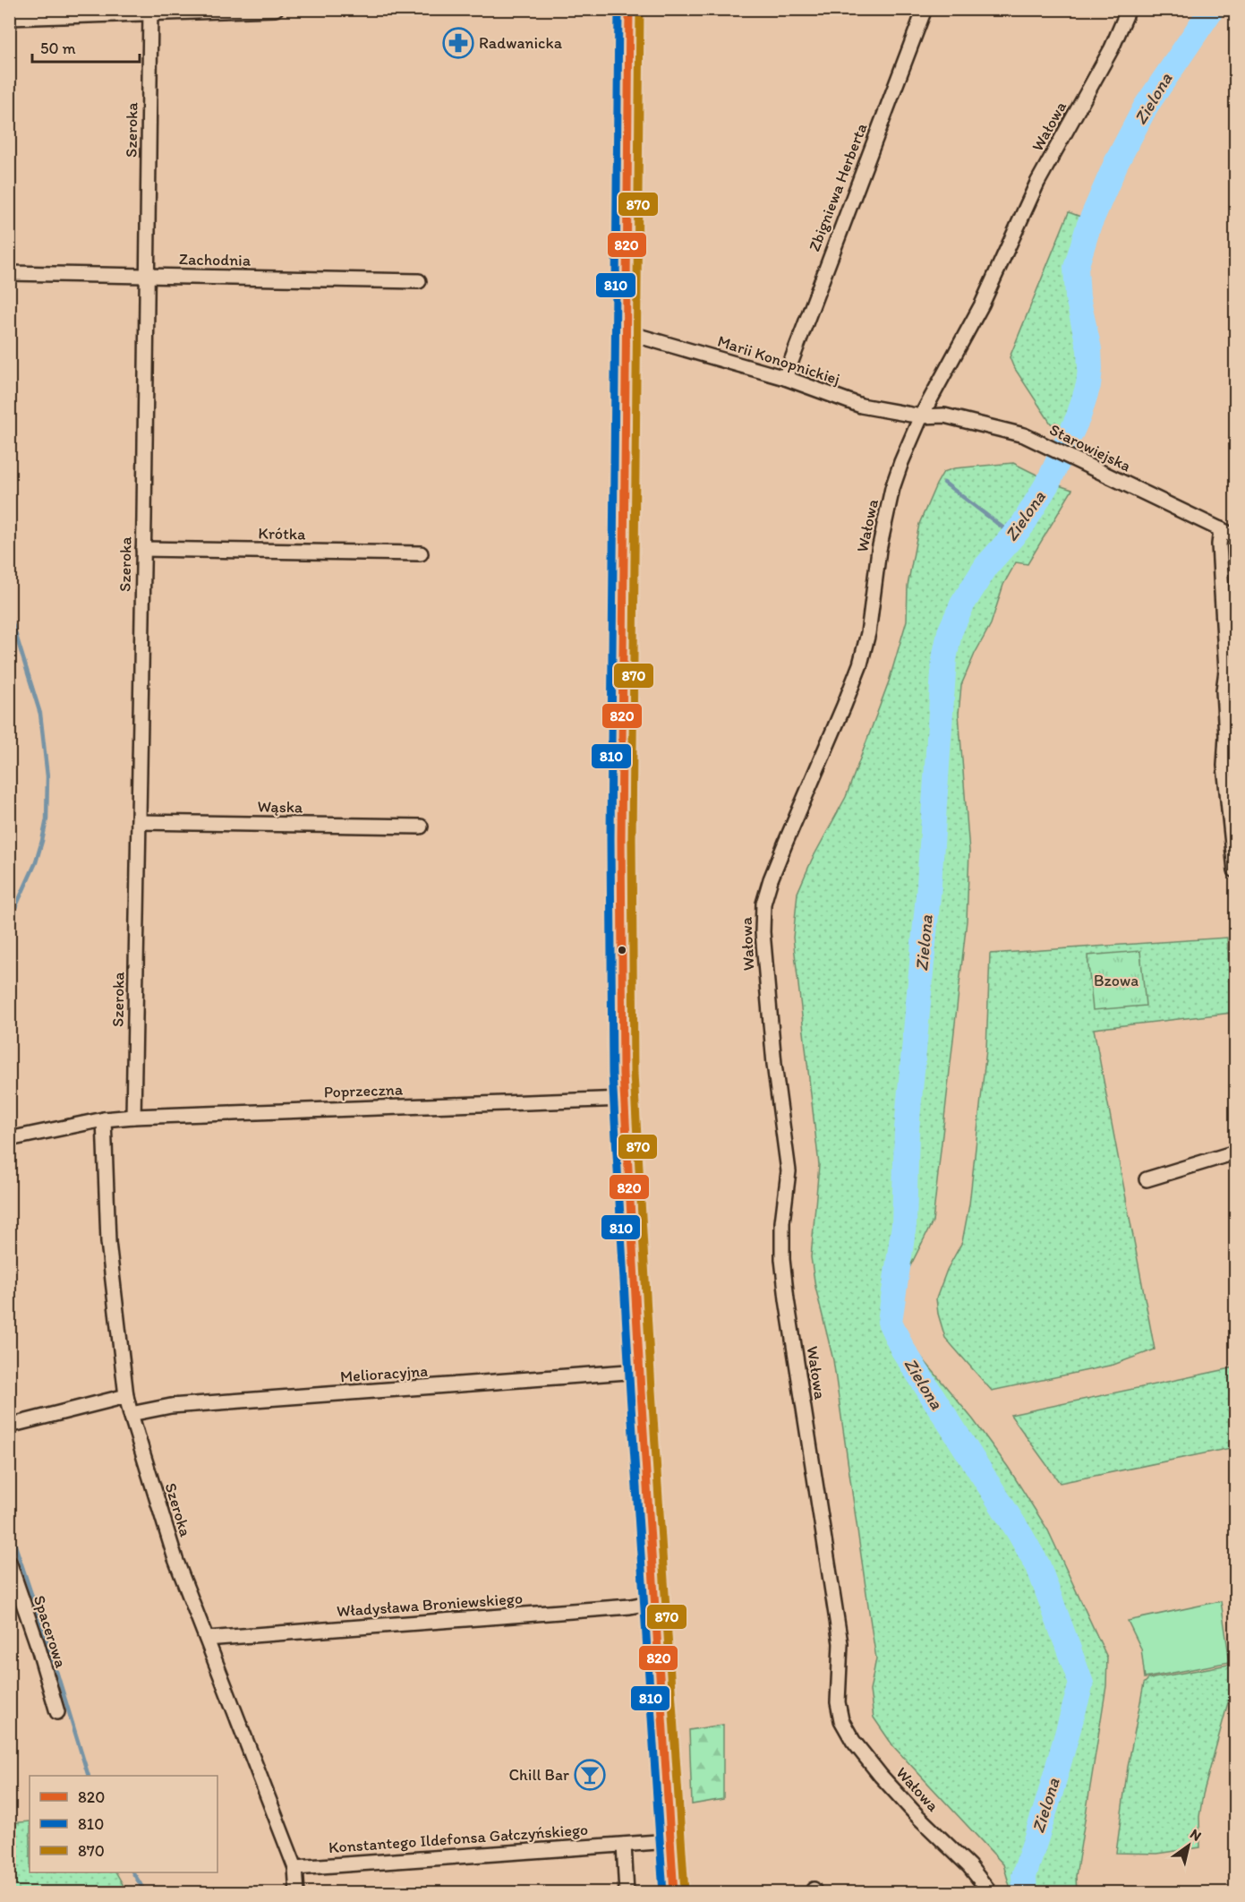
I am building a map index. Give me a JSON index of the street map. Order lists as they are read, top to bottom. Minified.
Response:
{"streets":{"street":["Wałowa","Szeroka","Zbigniewa Herberta","Zachodnia","Marii Konopnickiej","Starowiejska","Krótka","Wąska","Poprzeczna","Melioracyjna","Władysława Broniewskiego","Spacerowa","Konstantego Ildefonsa Gałczyńskiego"]},"crossings":[["Wałowa","Marii Konopnickiej"],["Wałowa","Starowiejska"],["Szeroka","Zachodnia"],["Szeroka","Krótka"],["Szeroka","Wąska"],["Szeroka","Poprzeczna"],["Szeroka","Melioracyjna"],["Szeroka","Władysława Broniewskiego"],["Szeroka","Konstantego Ildefonsa Gałczyńskiego"],["Zbigniewa Herberta","Marii Konopnickiej"],["Marii Konopnickiej","Starowiejska"]],"water":["Zielona"],"parks":["Bzowa"],"places":{"pharmacy":["Radwanicka"],"bar":["Chill Bar"]},"lines":["transit line 820","transit line 810","transit line 870"],"legend":["820","810","870"],"scale_bar":"50 m","north":"top right"}
